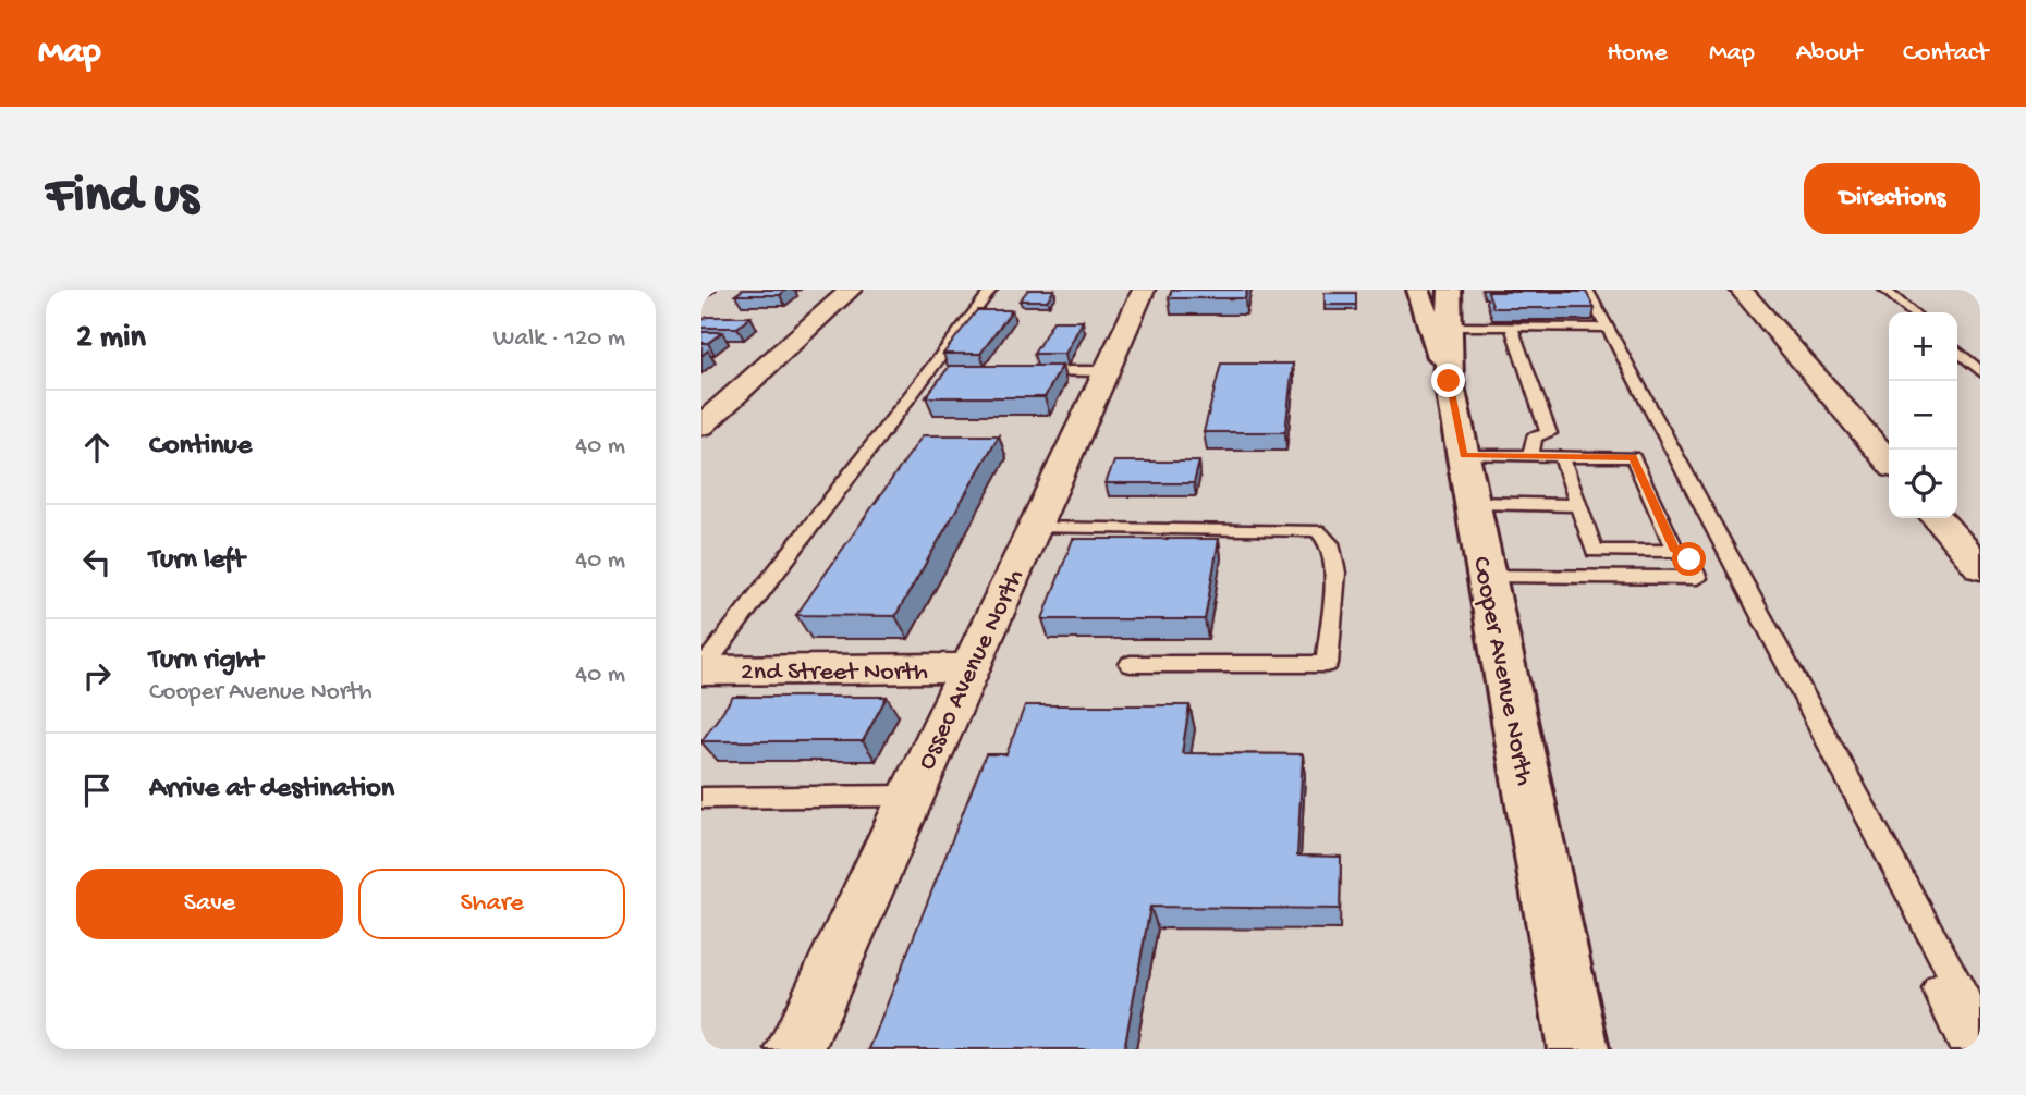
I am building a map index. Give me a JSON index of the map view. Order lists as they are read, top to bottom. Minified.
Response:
{"streets":{"main road":["Cooper Avenue North"],"street":["Osseo Avenue North","2nd Street North"]},"crossings":[["Osseo Avenue North","2nd Street North"]],"page":{"header":"Map","nav":["Home","Map","About","Contact"],"buttons":["Directions",["Save","Share"]],"title":"Find us","heading":["2 min","Walk · 120 m"],"map_buttons":["+","−"],"list":[["Continue","40 m"],["Turn left","40 m"],["Turn right","Cooper Avenue North","40 m"],"Arrive at destination"]}}
